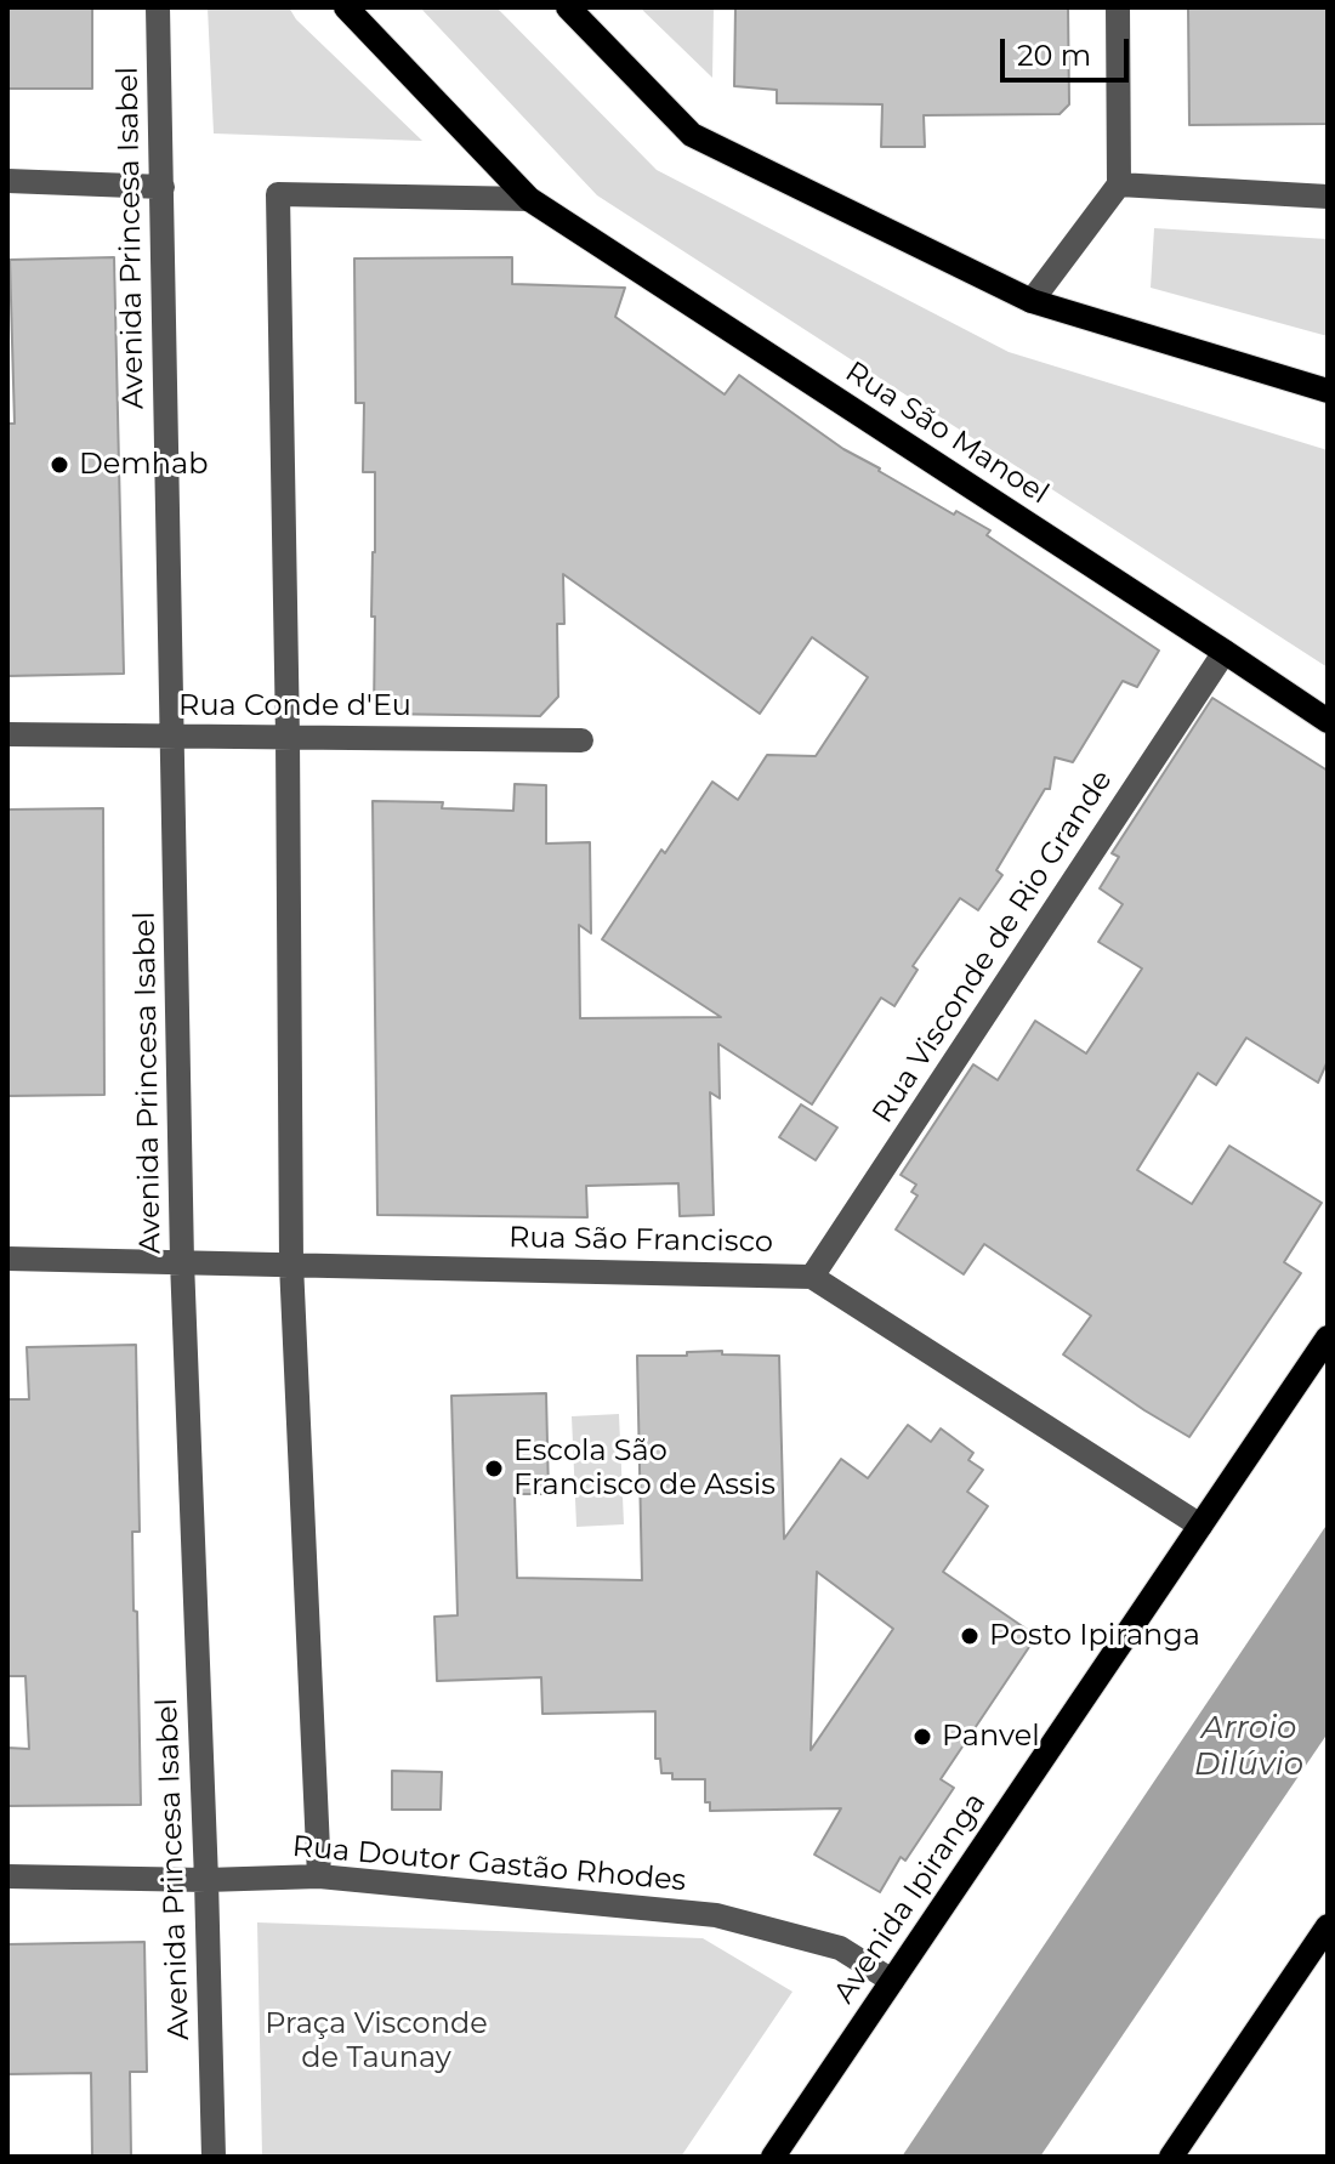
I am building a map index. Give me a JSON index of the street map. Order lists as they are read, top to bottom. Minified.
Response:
{"streets":{"main road":["Rua São Manoel","Avenida Ipiranga"],"street":["Avenida Princesa Isabel","Rua Conde d'Eu","Rua Visconde de Rio Grande","Rua São Francisco","Rua Doutor Gastão Rhodes"]},"crossings":[["Avenida Princesa Isabel","Rua Conde d'Eu"],["Avenida Princesa Isabel","Rua São Francisco"],["Avenida Princesa Isabel","Rua Doutor Gastão Rhodes"],["Rua São Manoel","Rua Visconde de Rio Grande"],["Rua Visconde de Rio Grande","Rua São Francisco"],["Rua São Francisco","Avenida Ipiranga"],["Rua Doutor Gastão Rhodes","Avenida Ipiranga"]],"water":["Arroio Dilúvio"],"parks":["Praça Visconde de Taunay"],"places":["Demhab","Escola São Francisco de Assis","Posto Ipiranga","Panvel"],"scale_bar":"20 m"}
